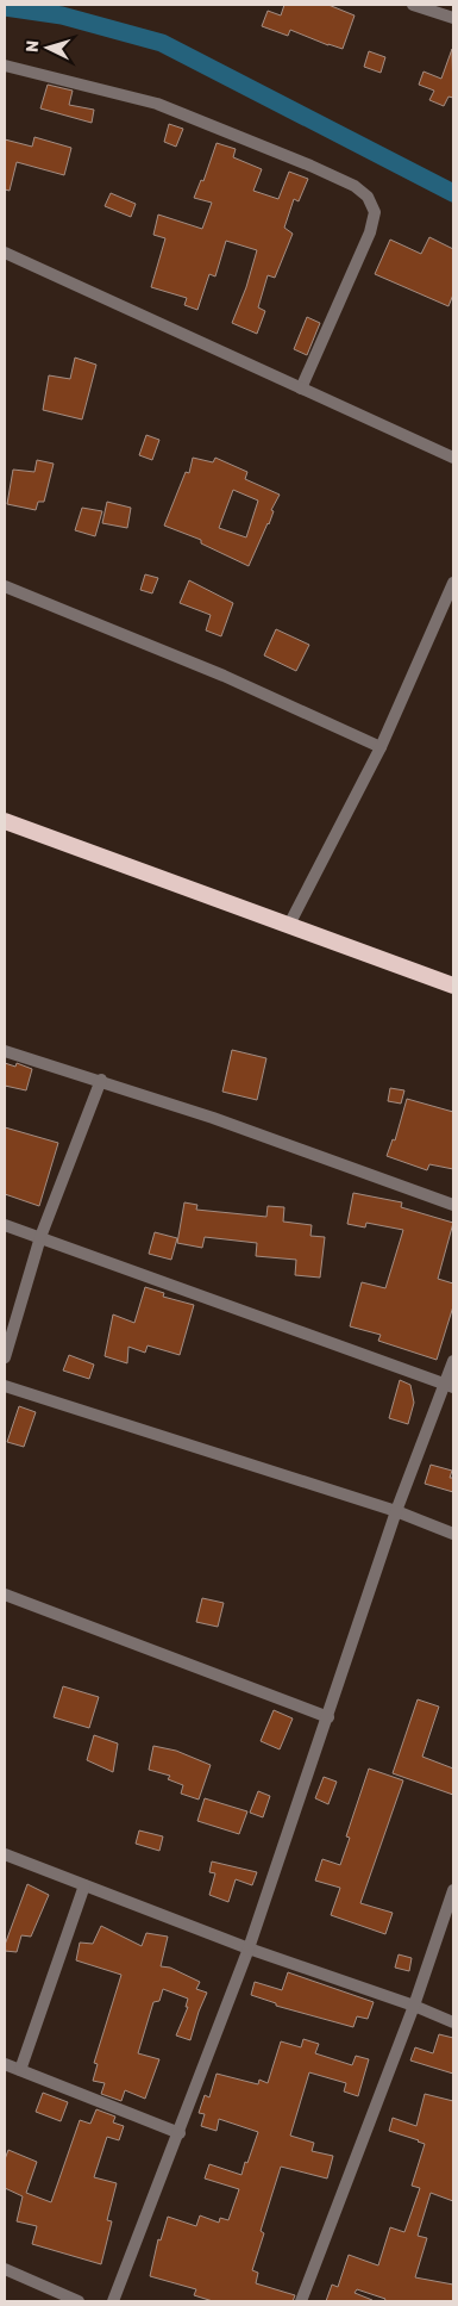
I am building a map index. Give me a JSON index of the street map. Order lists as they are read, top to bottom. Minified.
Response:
{"north":"left"}
